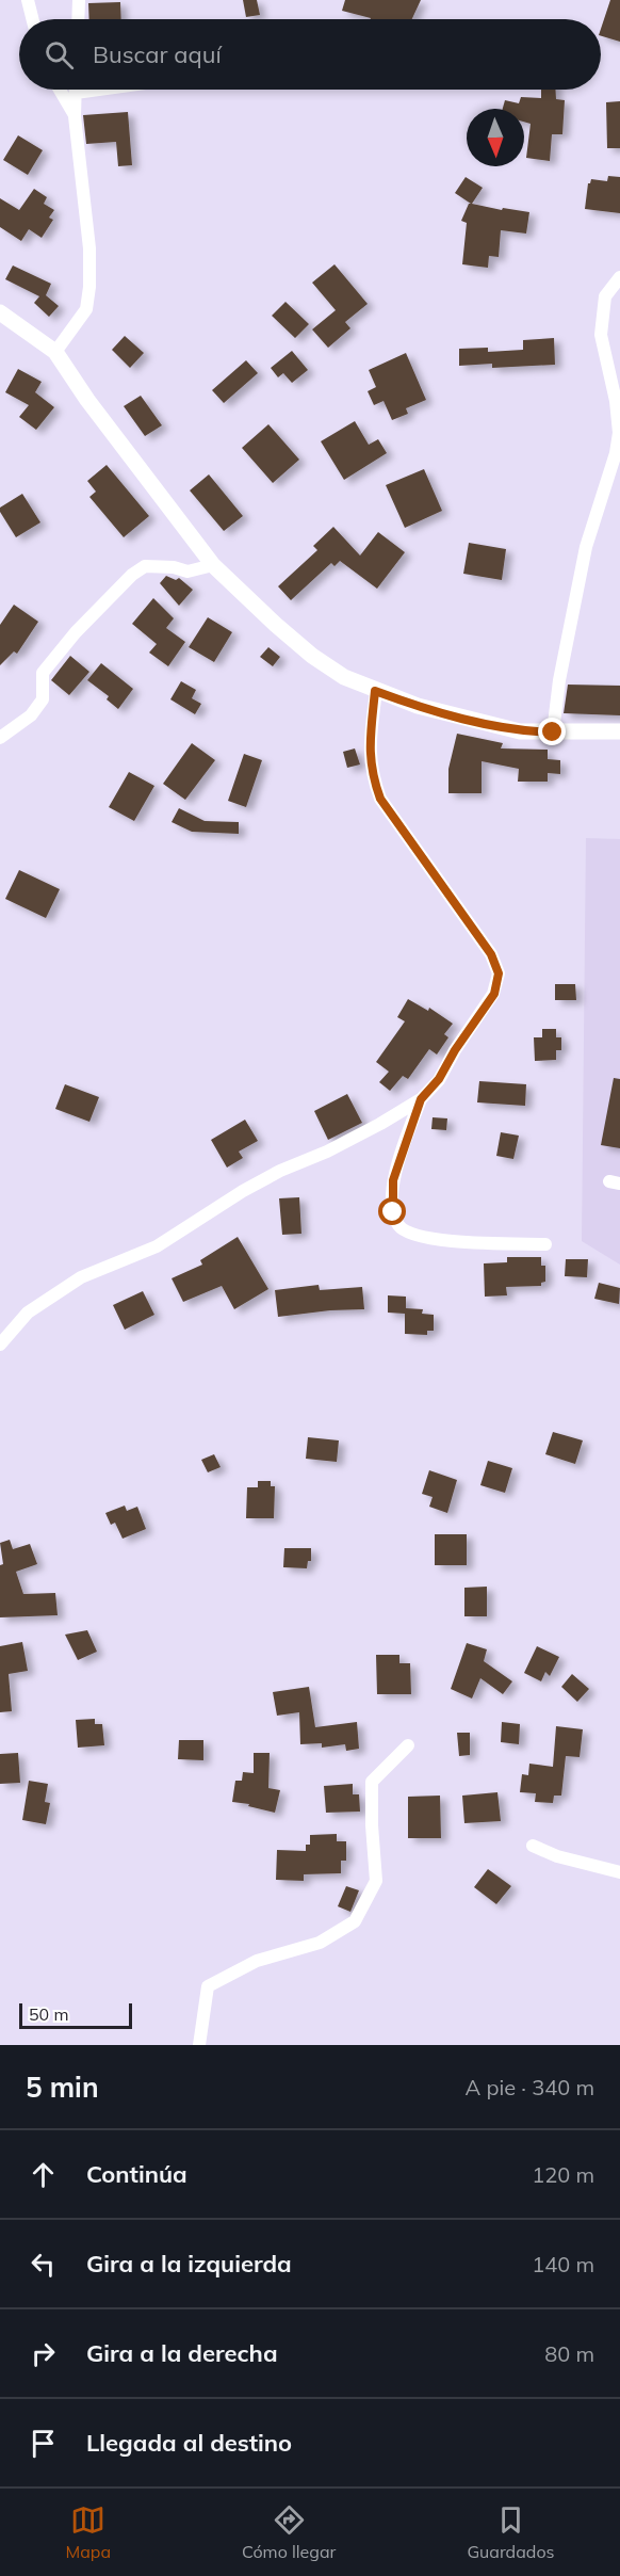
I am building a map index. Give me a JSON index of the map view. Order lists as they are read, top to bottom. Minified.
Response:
{"scale_bar":"50 m","north":"bottom","page":{"search":"Buscar aquí","scale":"50 m","heading":["5 min","A pie · 340 m"],"list":[["Continúa","120 m"],["Gira a la izquierda","140 m"],["Gira a la derecha","80 m"],"Llegada al destino"],"nav":["Mapa","Cómo llegar","Guardados"]}}
